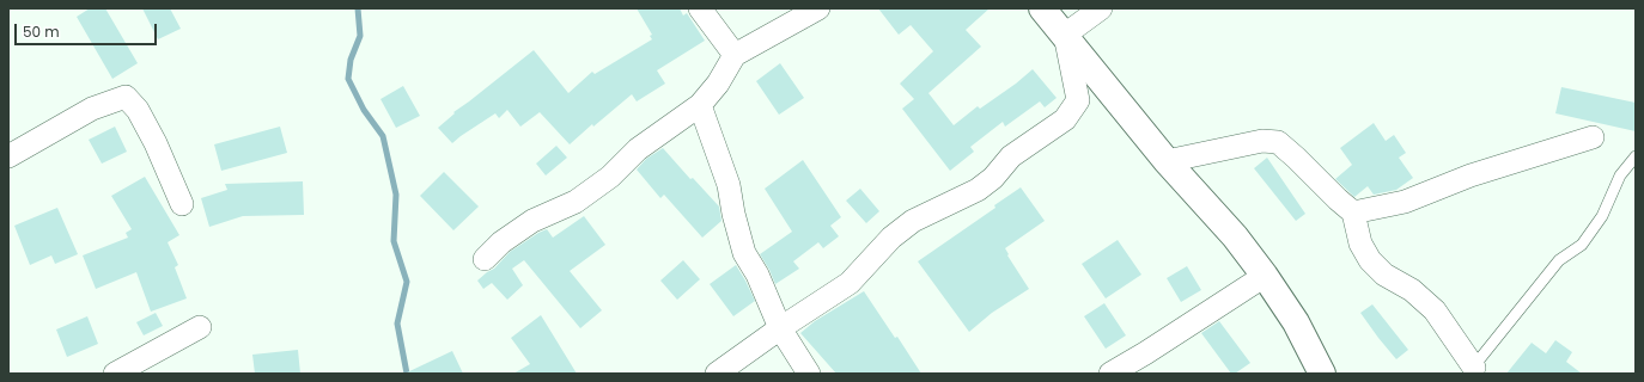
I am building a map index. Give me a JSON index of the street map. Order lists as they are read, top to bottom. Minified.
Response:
{"scale_bar":"50 m"}
